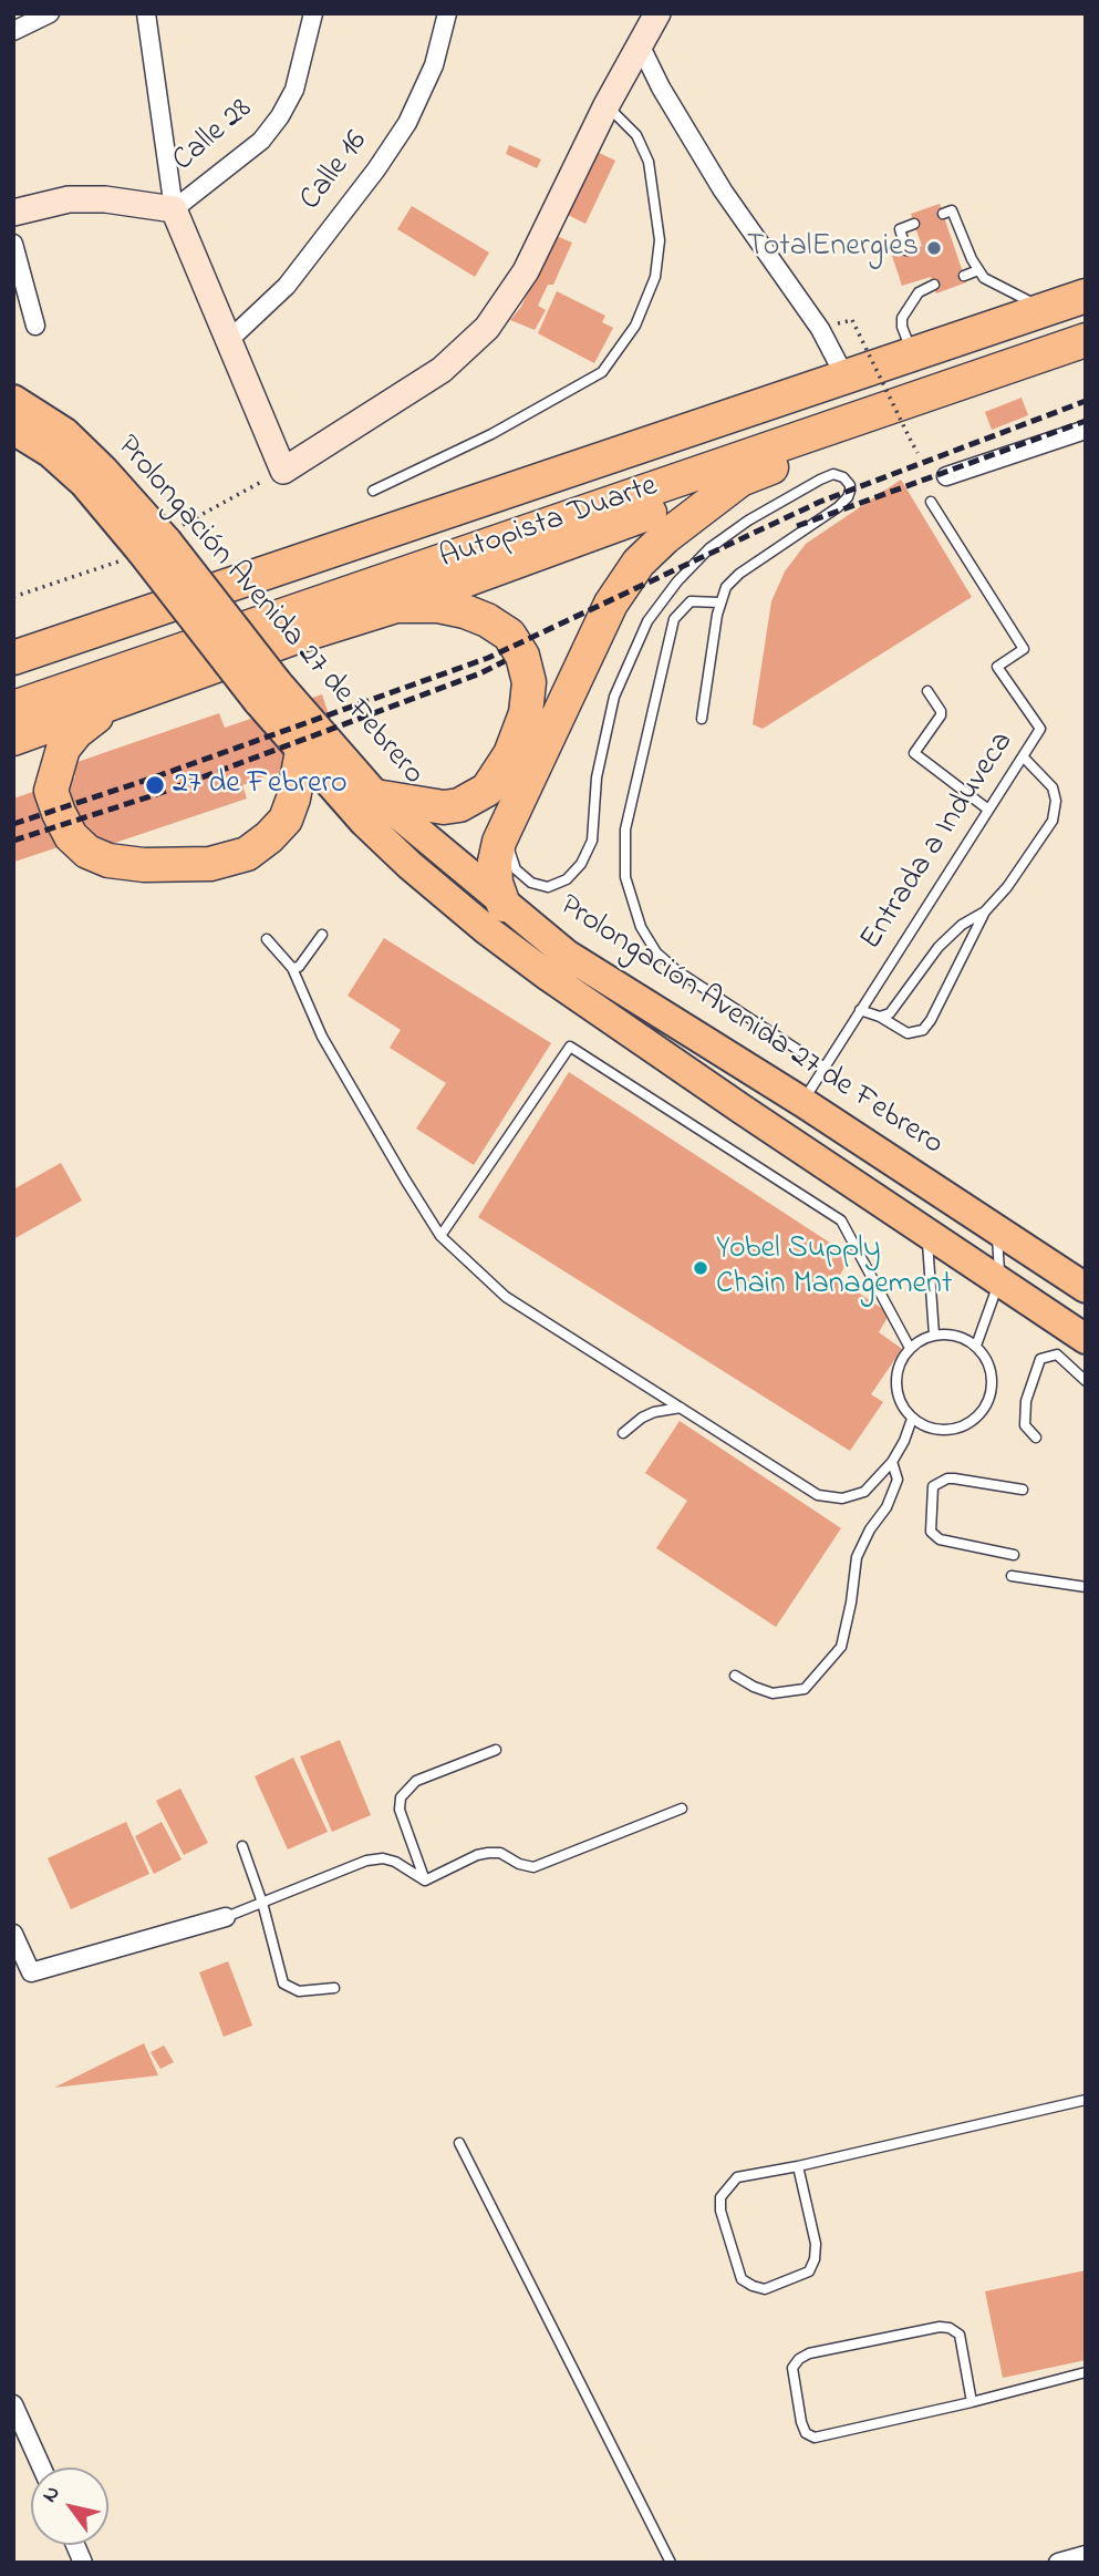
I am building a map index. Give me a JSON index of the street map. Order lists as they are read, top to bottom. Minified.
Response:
{"streets":{"highway":["Autopista Duarte"],"main road":["Prolongación Avenida 27 de Febrero"],"street":["Calle 28","Calle 16"],"lane":["Entrada a Induveca"]},"crossings":[["Prolongación Avenida 27 de Febrero","Entrada a Induveca"]],"places":["TotalEnergies","27 de Febrero","Yobel Supply Chain Management"],"north":"top left"}
